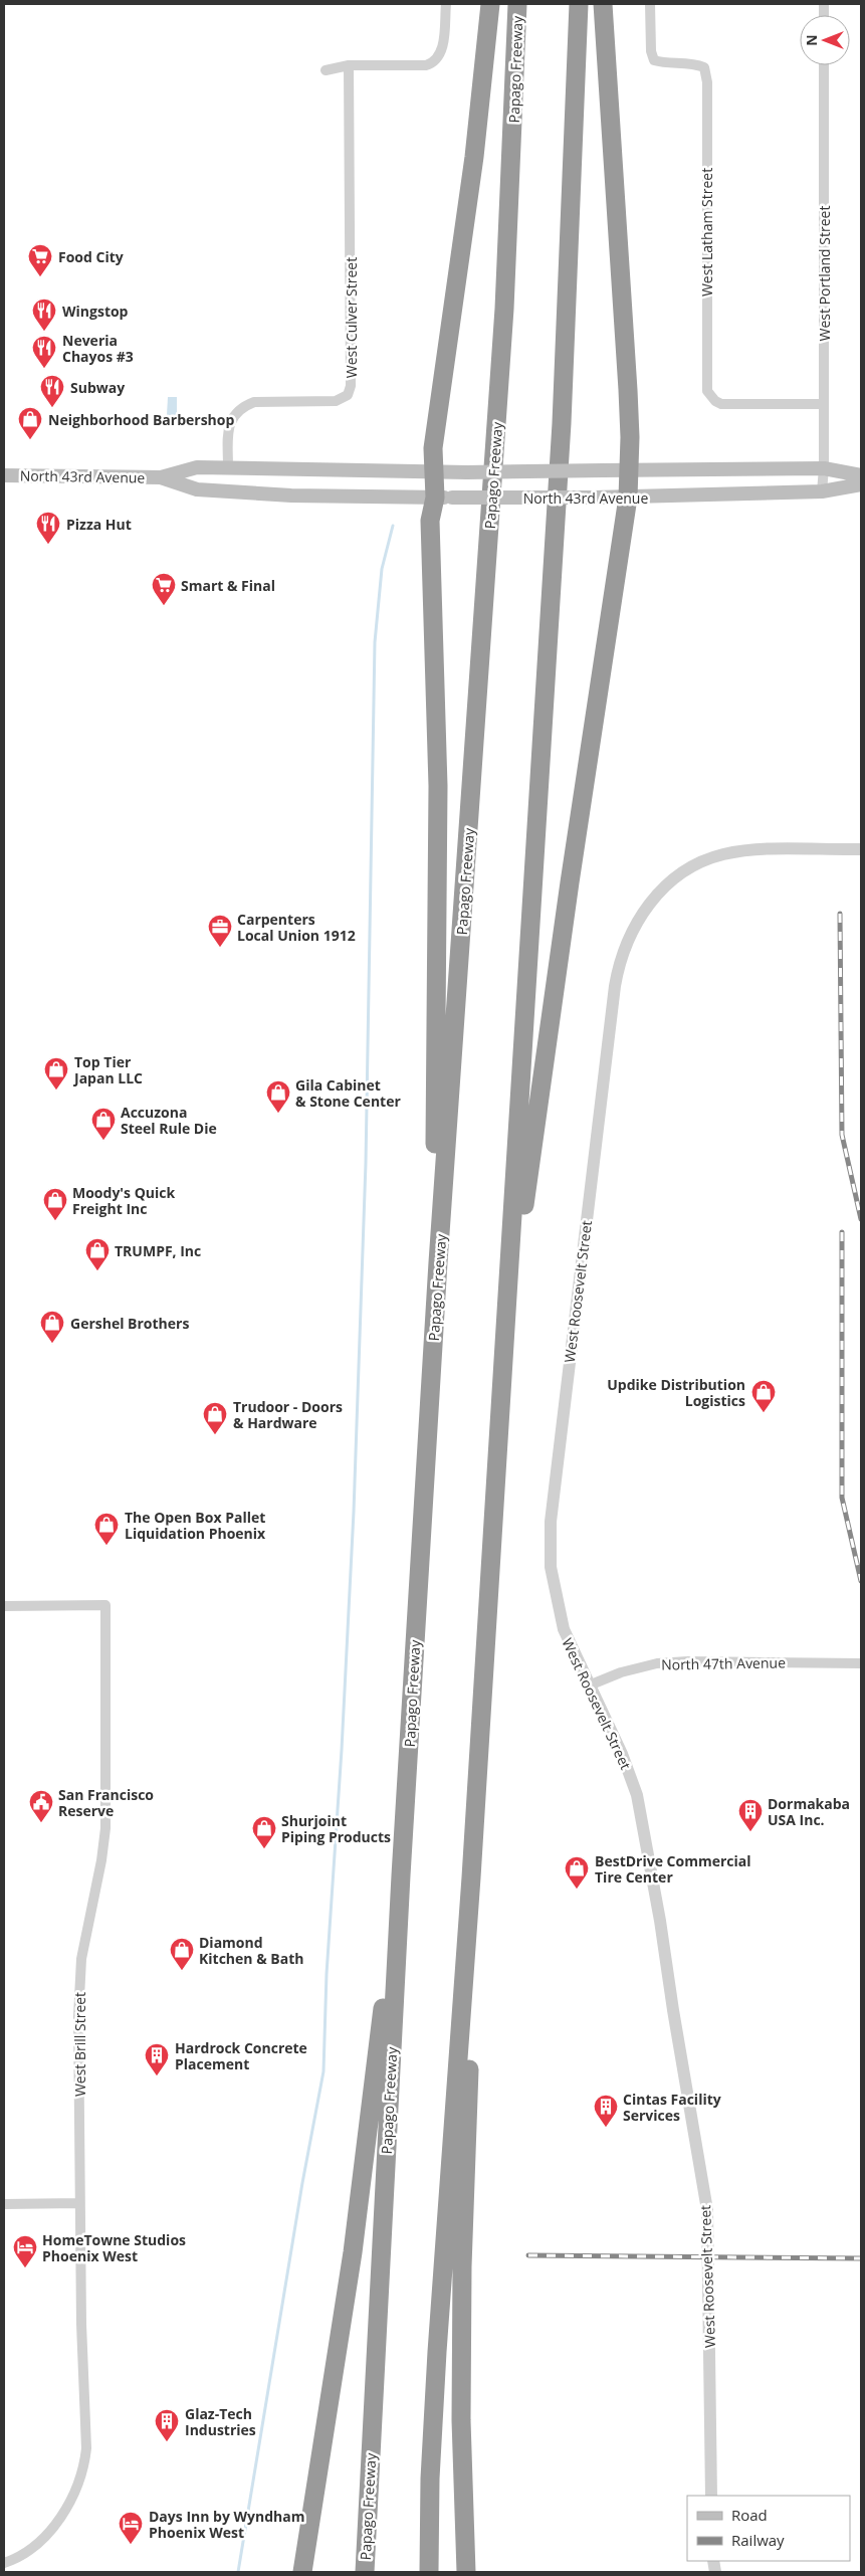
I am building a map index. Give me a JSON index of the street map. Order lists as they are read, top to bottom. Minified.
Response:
{"streets":{"highway":["Papago Freeway"],"main road":["North 43rd Avenue"],"street":["West Latham Street","West Portland Street","West Culver Street","West Roosevelt Street","North 47th Avenue","West Brill Street"]},"crossings":[["West Latham Street","West Portland Street"],["West Portland Street","North 43rd Avenue"],["West Culver Street","North 43rd Avenue"],["West Roosevelt Street","North 47th Avenue"]],"places":{"supermarket":["Food City","Smart & Final"],"restaurant":["Wingstop","Neveria Chayos #3","Subway","Pizza Hut"],"shop":["Neighborhood Barbershop","Top Tier Japan LLC","Gila Cabinet & Stone Center","Accuzona Steel Rule Die","Moody's Quick Freight Inc","TRUMPF, Inc","Gershel Brothers","Updike Distribution Logistics","Trudoor - Doors & Hardware","The Open Box Pallet Liquidation Phoenix","Shurjoint Piping Products","BestDrive Commercial Tire Center","Diamond Kitchen & Bath"],"office":["Carpenters Local Union 1912"],"public building":["San Francisco Reserve"],"building":["Dormakaba USA Inc.","Hardrock Concrete Placement","Cintas Facility Services","Glaz-Tech Industries"],"hotel":["HomeTowne Studios Phoenix West","Days Inn by Wyndham Phoenix West"]},"legend":["Road","Railway"],"north":"left"}
